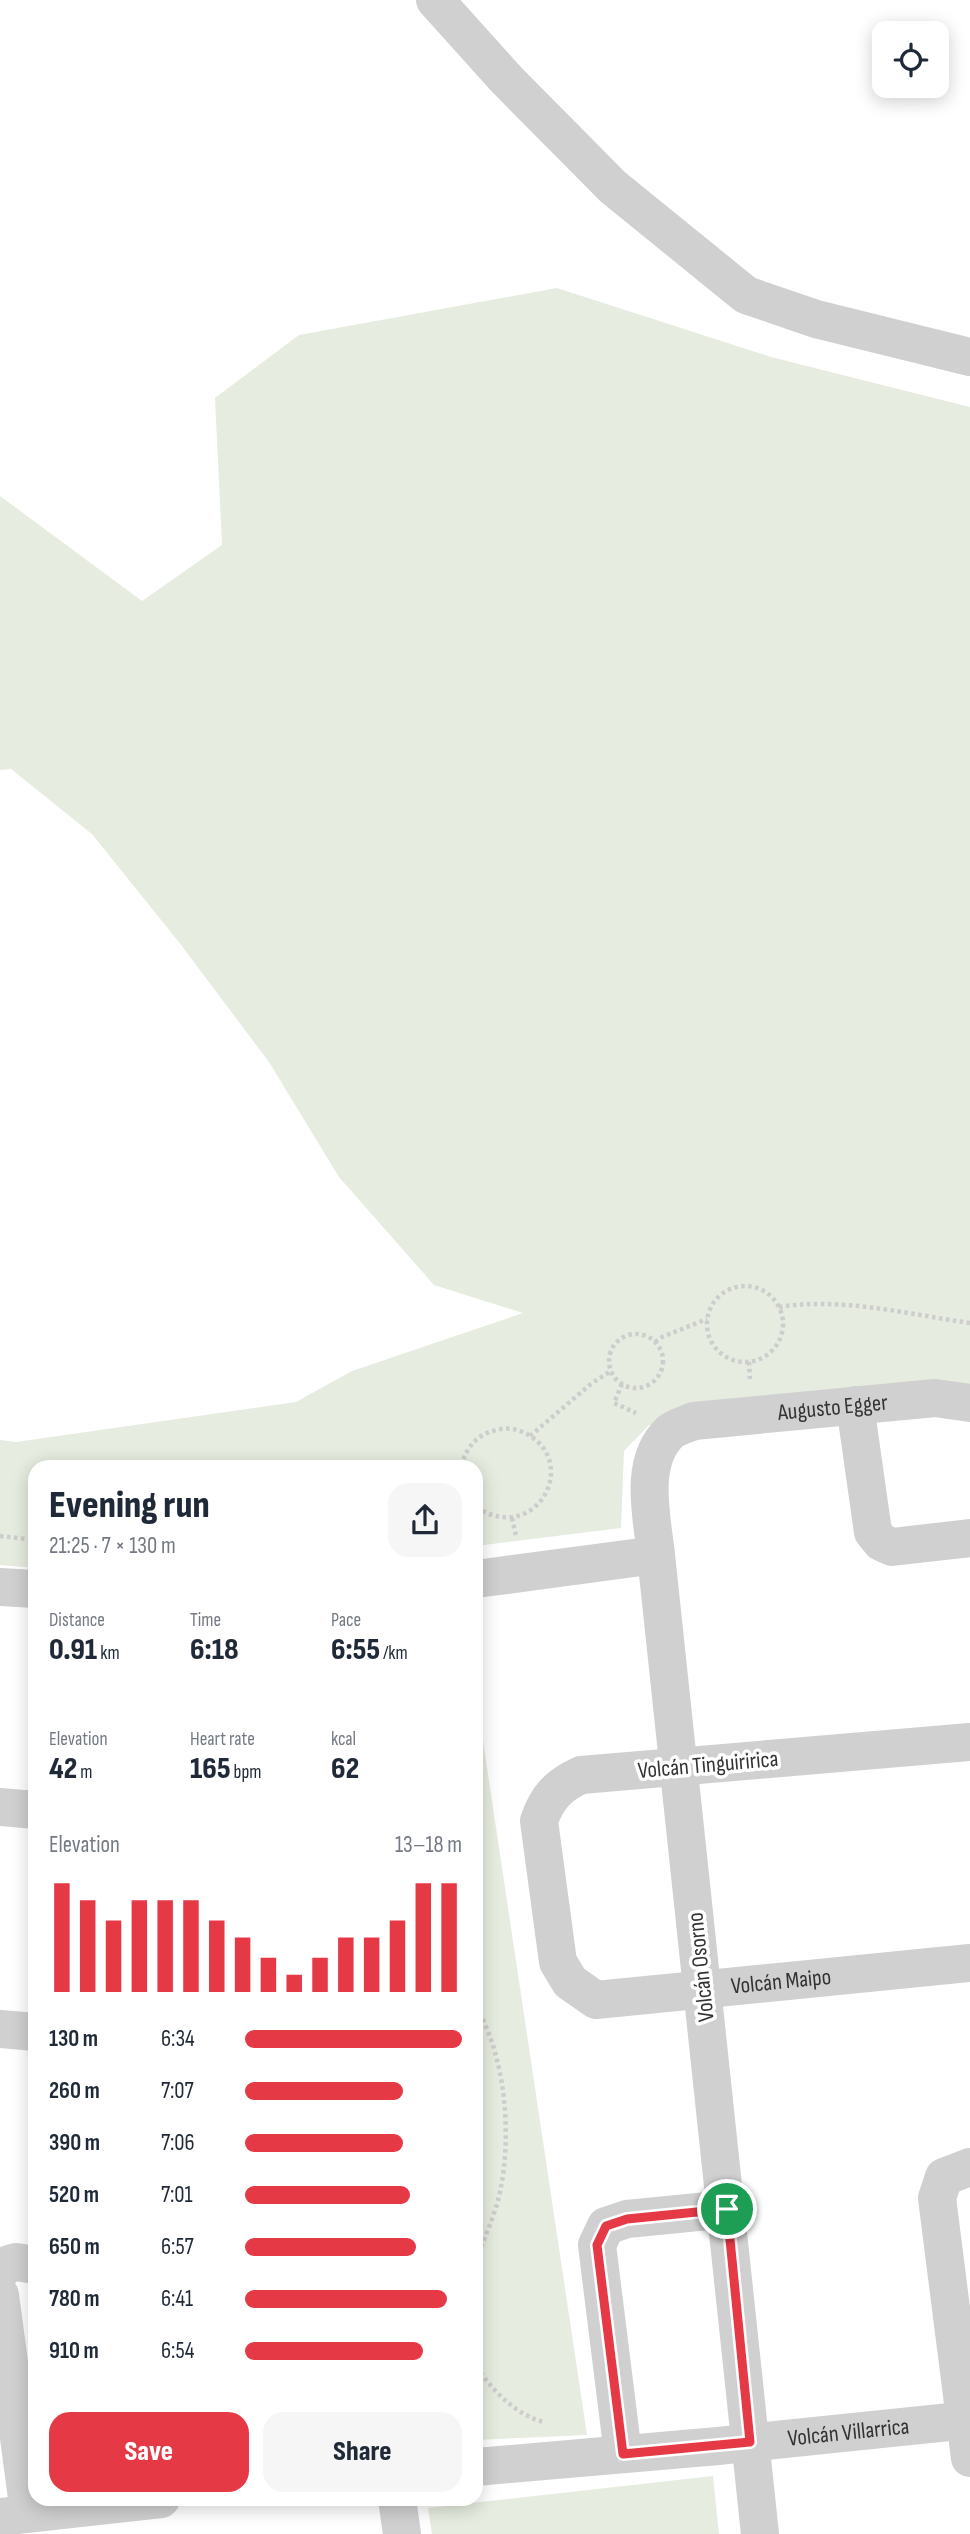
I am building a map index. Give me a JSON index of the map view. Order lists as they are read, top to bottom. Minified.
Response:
{"streets":{"street":["Augusto Egger","Volcán Tinguiririca","Volcán Osorno","Volcán Maipo","Volcán Villarrica"]},"crossings":[["Augusto Egger","Volcán Osorno"],["Volcán Tinguiririca","Volcán Osorno"],["Volcán Tinguiririca","Volcán Maipo"],["Volcán Osorno","Volcán Maipo"],["Volcán Osorno","Volcán Villarrica"]],"page":{"heading":["Evening run","21:25 · 7 × 130 m"],"stats":[["Distance","0.91 km"],["Time","6:18"],["Pace","6:55 /km"],["Elevation","42 m"],["Heart rate","165 bpm"],["kcal","62"]],"chart":["Elevation","13–18 m"],"list":[{"name":"130 m","note":"6:34"},{"name":"260 m","note":"7:07"},{"name":"390 m","note":"7:06"},{"name":"520 m","note":"7:01"},{"name":"650 m","note":"6:57"},{"name":"780 m","note":"6:41"},{"name":"910 m","note":"6:54"}],"buttons":["Save","Share"]}}
